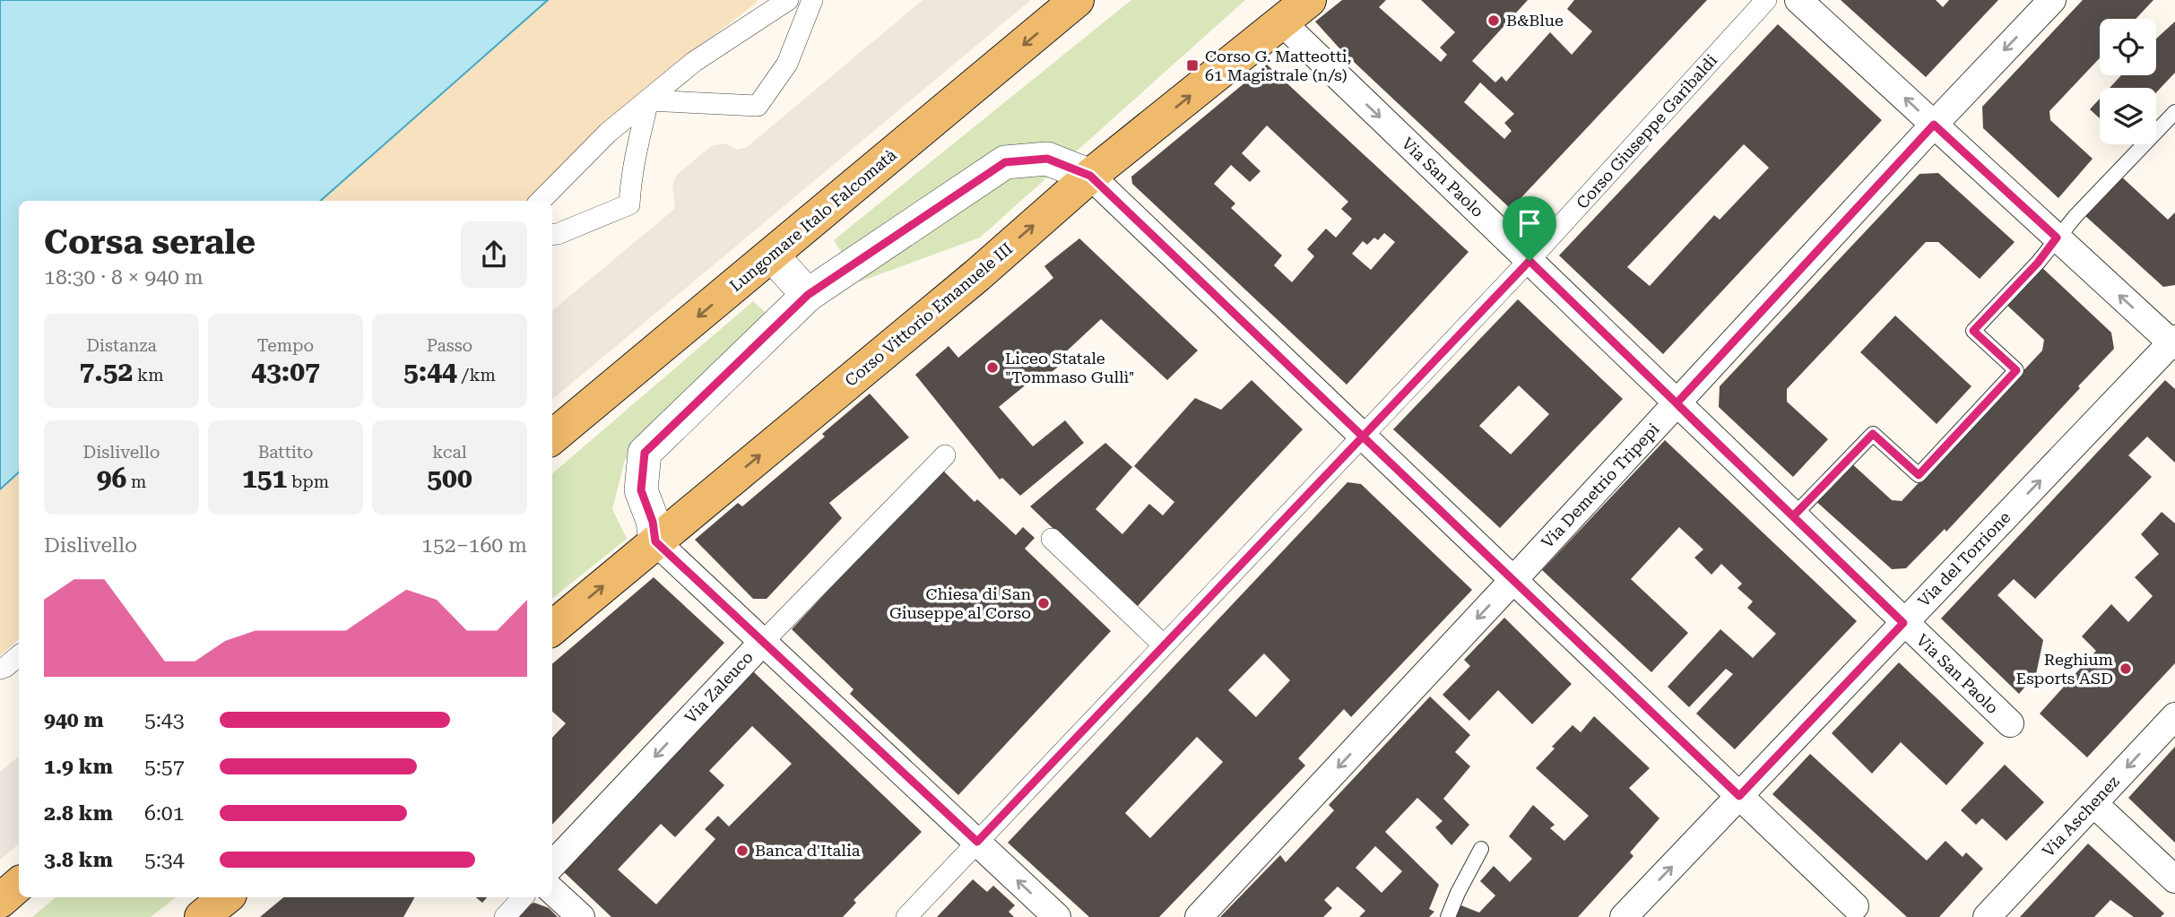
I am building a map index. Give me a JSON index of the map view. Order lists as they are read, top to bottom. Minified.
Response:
{"streets":{"main road":["Lungomare Italo Falcomatà","Corso Vittorio Emanuele III"],"street":["Corso Giuseppe Garibaldi","Via San Paolo","Via Demetrio Tripepi","Via del Torrione","Via Zaleuco","Via Aschenez"]},"crossings":[["Corso Giuseppe Garibaldi","Via San Paolo"],["Via San Paolo","Corso Vittorio Emanuele III"],["Via San Paolo","Via Demetrio Tripepi"],["Via San Paolo","Via del Torrione"]],"one_way":["Lungomare Italo Falcomatà","Corso Vittorio Emanuele III","Via Demetrio Tripepi","Via del Torrione","Via Zaleuco","Via Aschenez"],"places":{"other":["B&Blue","Liceo Statale \"Tommaso Gullì\"","Chiesa di San Giuseppe al Corso","Reghium Esports ASD","Banca d'Italia"],"transit":["Corso G. Matteotti, 61 Magistrale (n/s)"]},"page":{"heading":["Corsa serale","18:30 · 8 × 940 m"],"stats":[["Distanza","7.52 km"],["Tempo","43:07"],["Passo","5:44 /km"],["Dislivello","96 m"],["Battito","151 bpm"],["kcal","500"]],"chart":["Dislivello","152–160 m"],"list":[{"name":"940 m","note":"5:43"},{"name":"1.9 km","note":"5:57"},{"name":"2.8 km","note":"6:01"},{"name":"3.8 km","note":"5:34"}]}}
